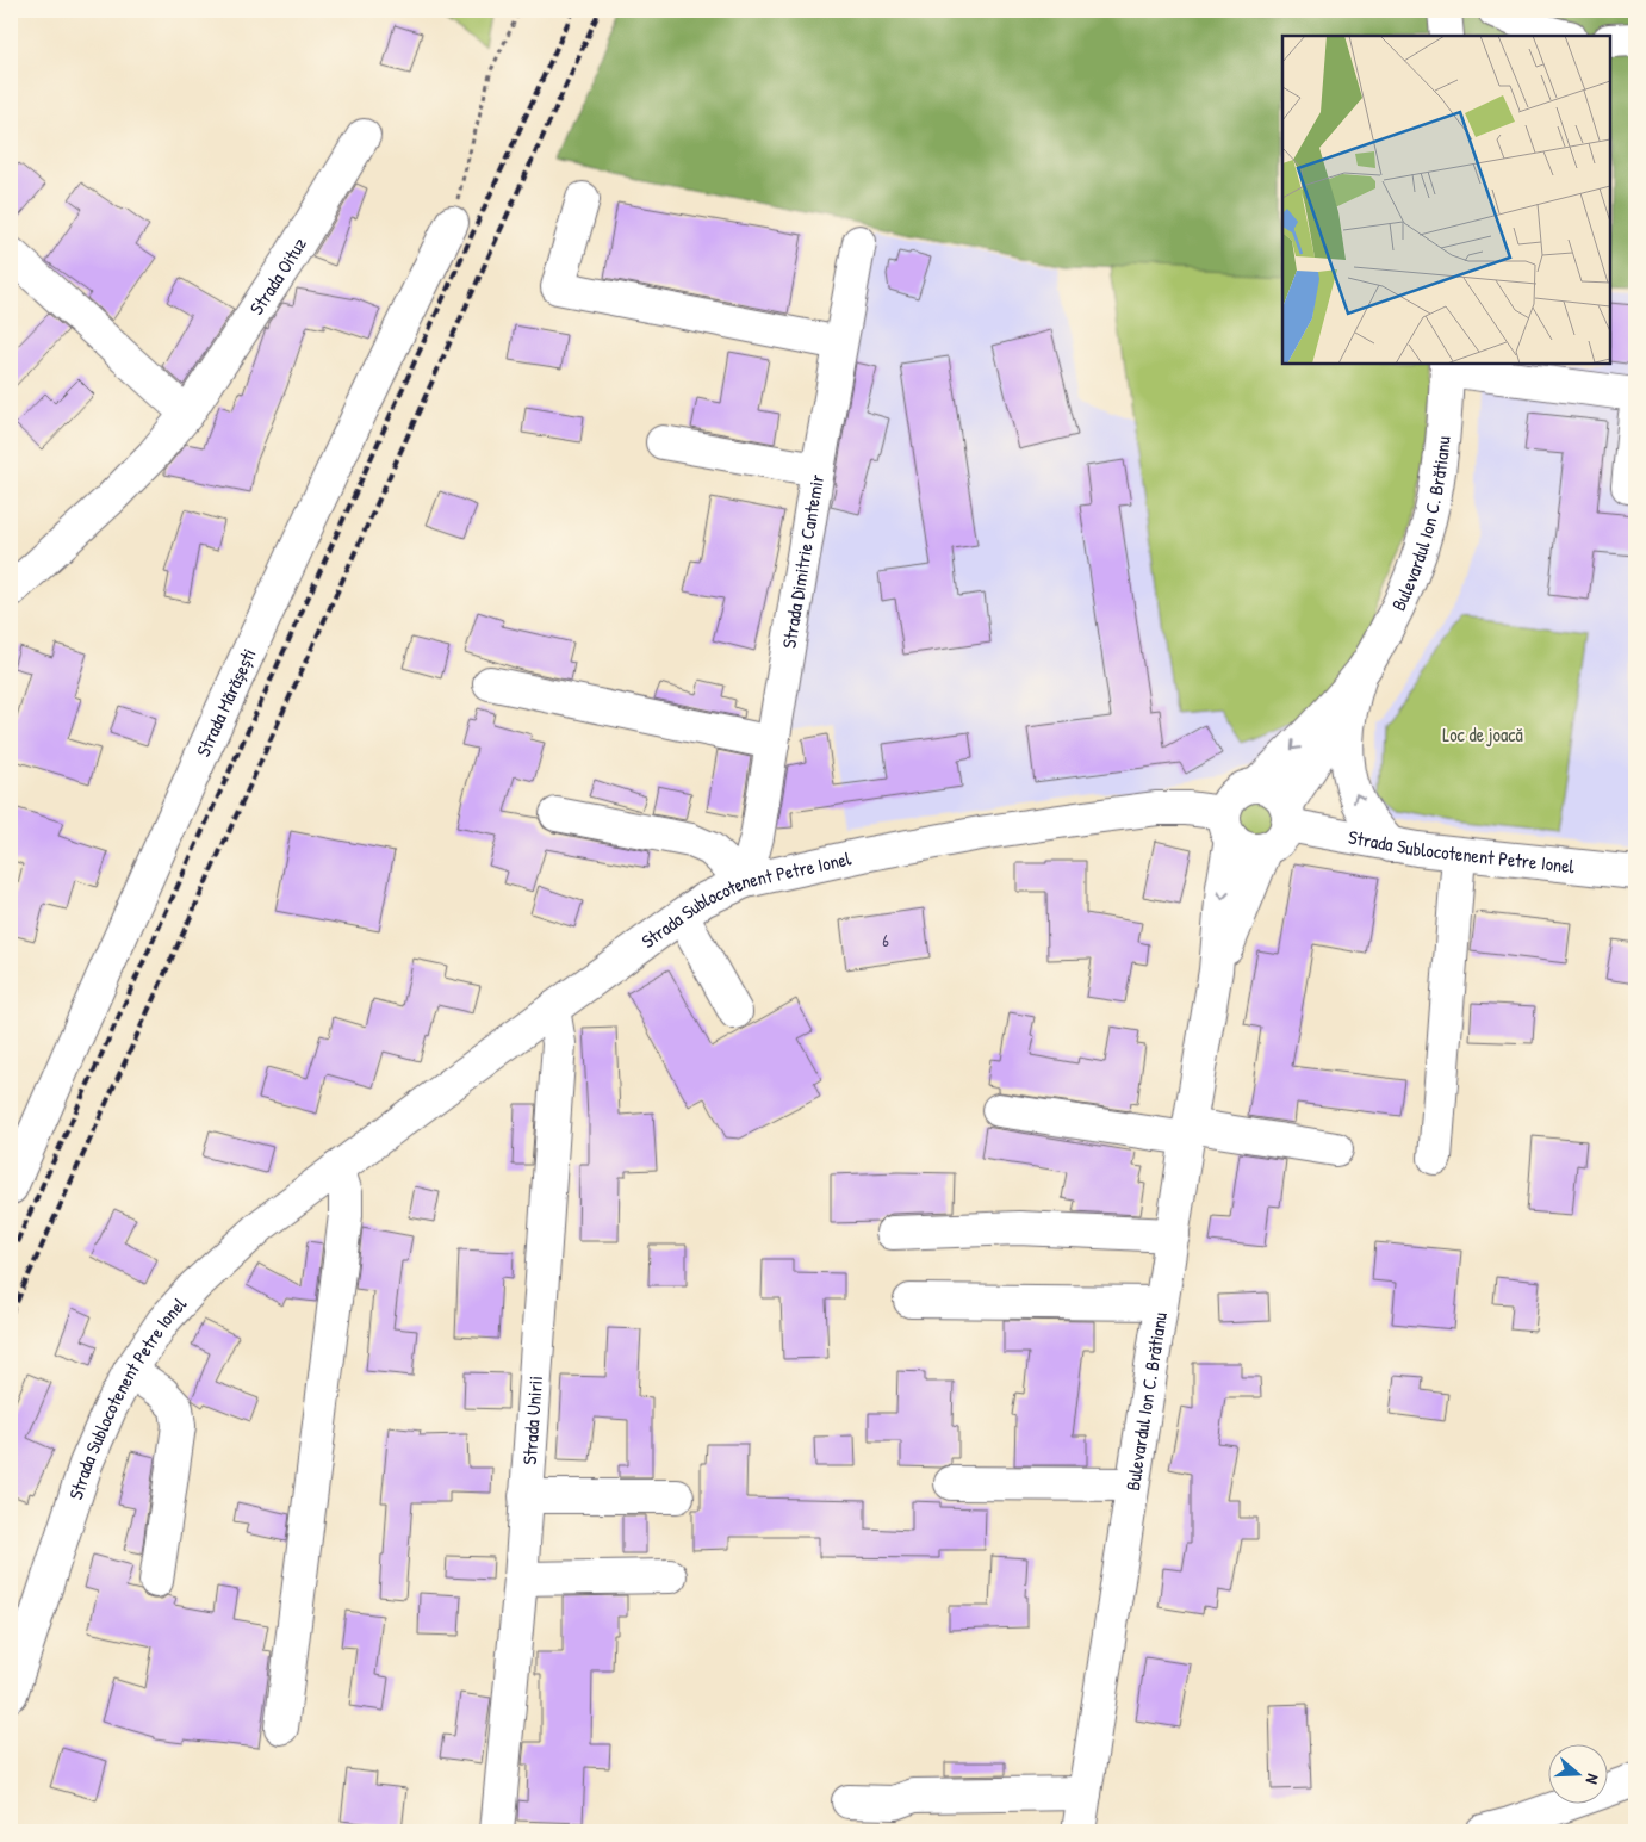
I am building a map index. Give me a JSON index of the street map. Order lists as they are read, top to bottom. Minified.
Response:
{"streets":{"street":["Strada Oituz","Bulevardul Ion C. Brătianu","Strada Dimitrie Cantemir","Strada Mărășești","Strada Sublocotenent Petre Ionel","Strada Unirii"]},"crossings":[["Bulevardul Ion C. Brătianu","Strada Sublocotenent Petre Ionel"],["Strada Dimitrie Cantemir","Strada Sublocotenent Petre Ionel"],["Strada Sublocotenent Petre Ionel","Strada Unirii"]],"parks":["Loc de joacă"],"house_numbers":["6"],"north":"right"}
